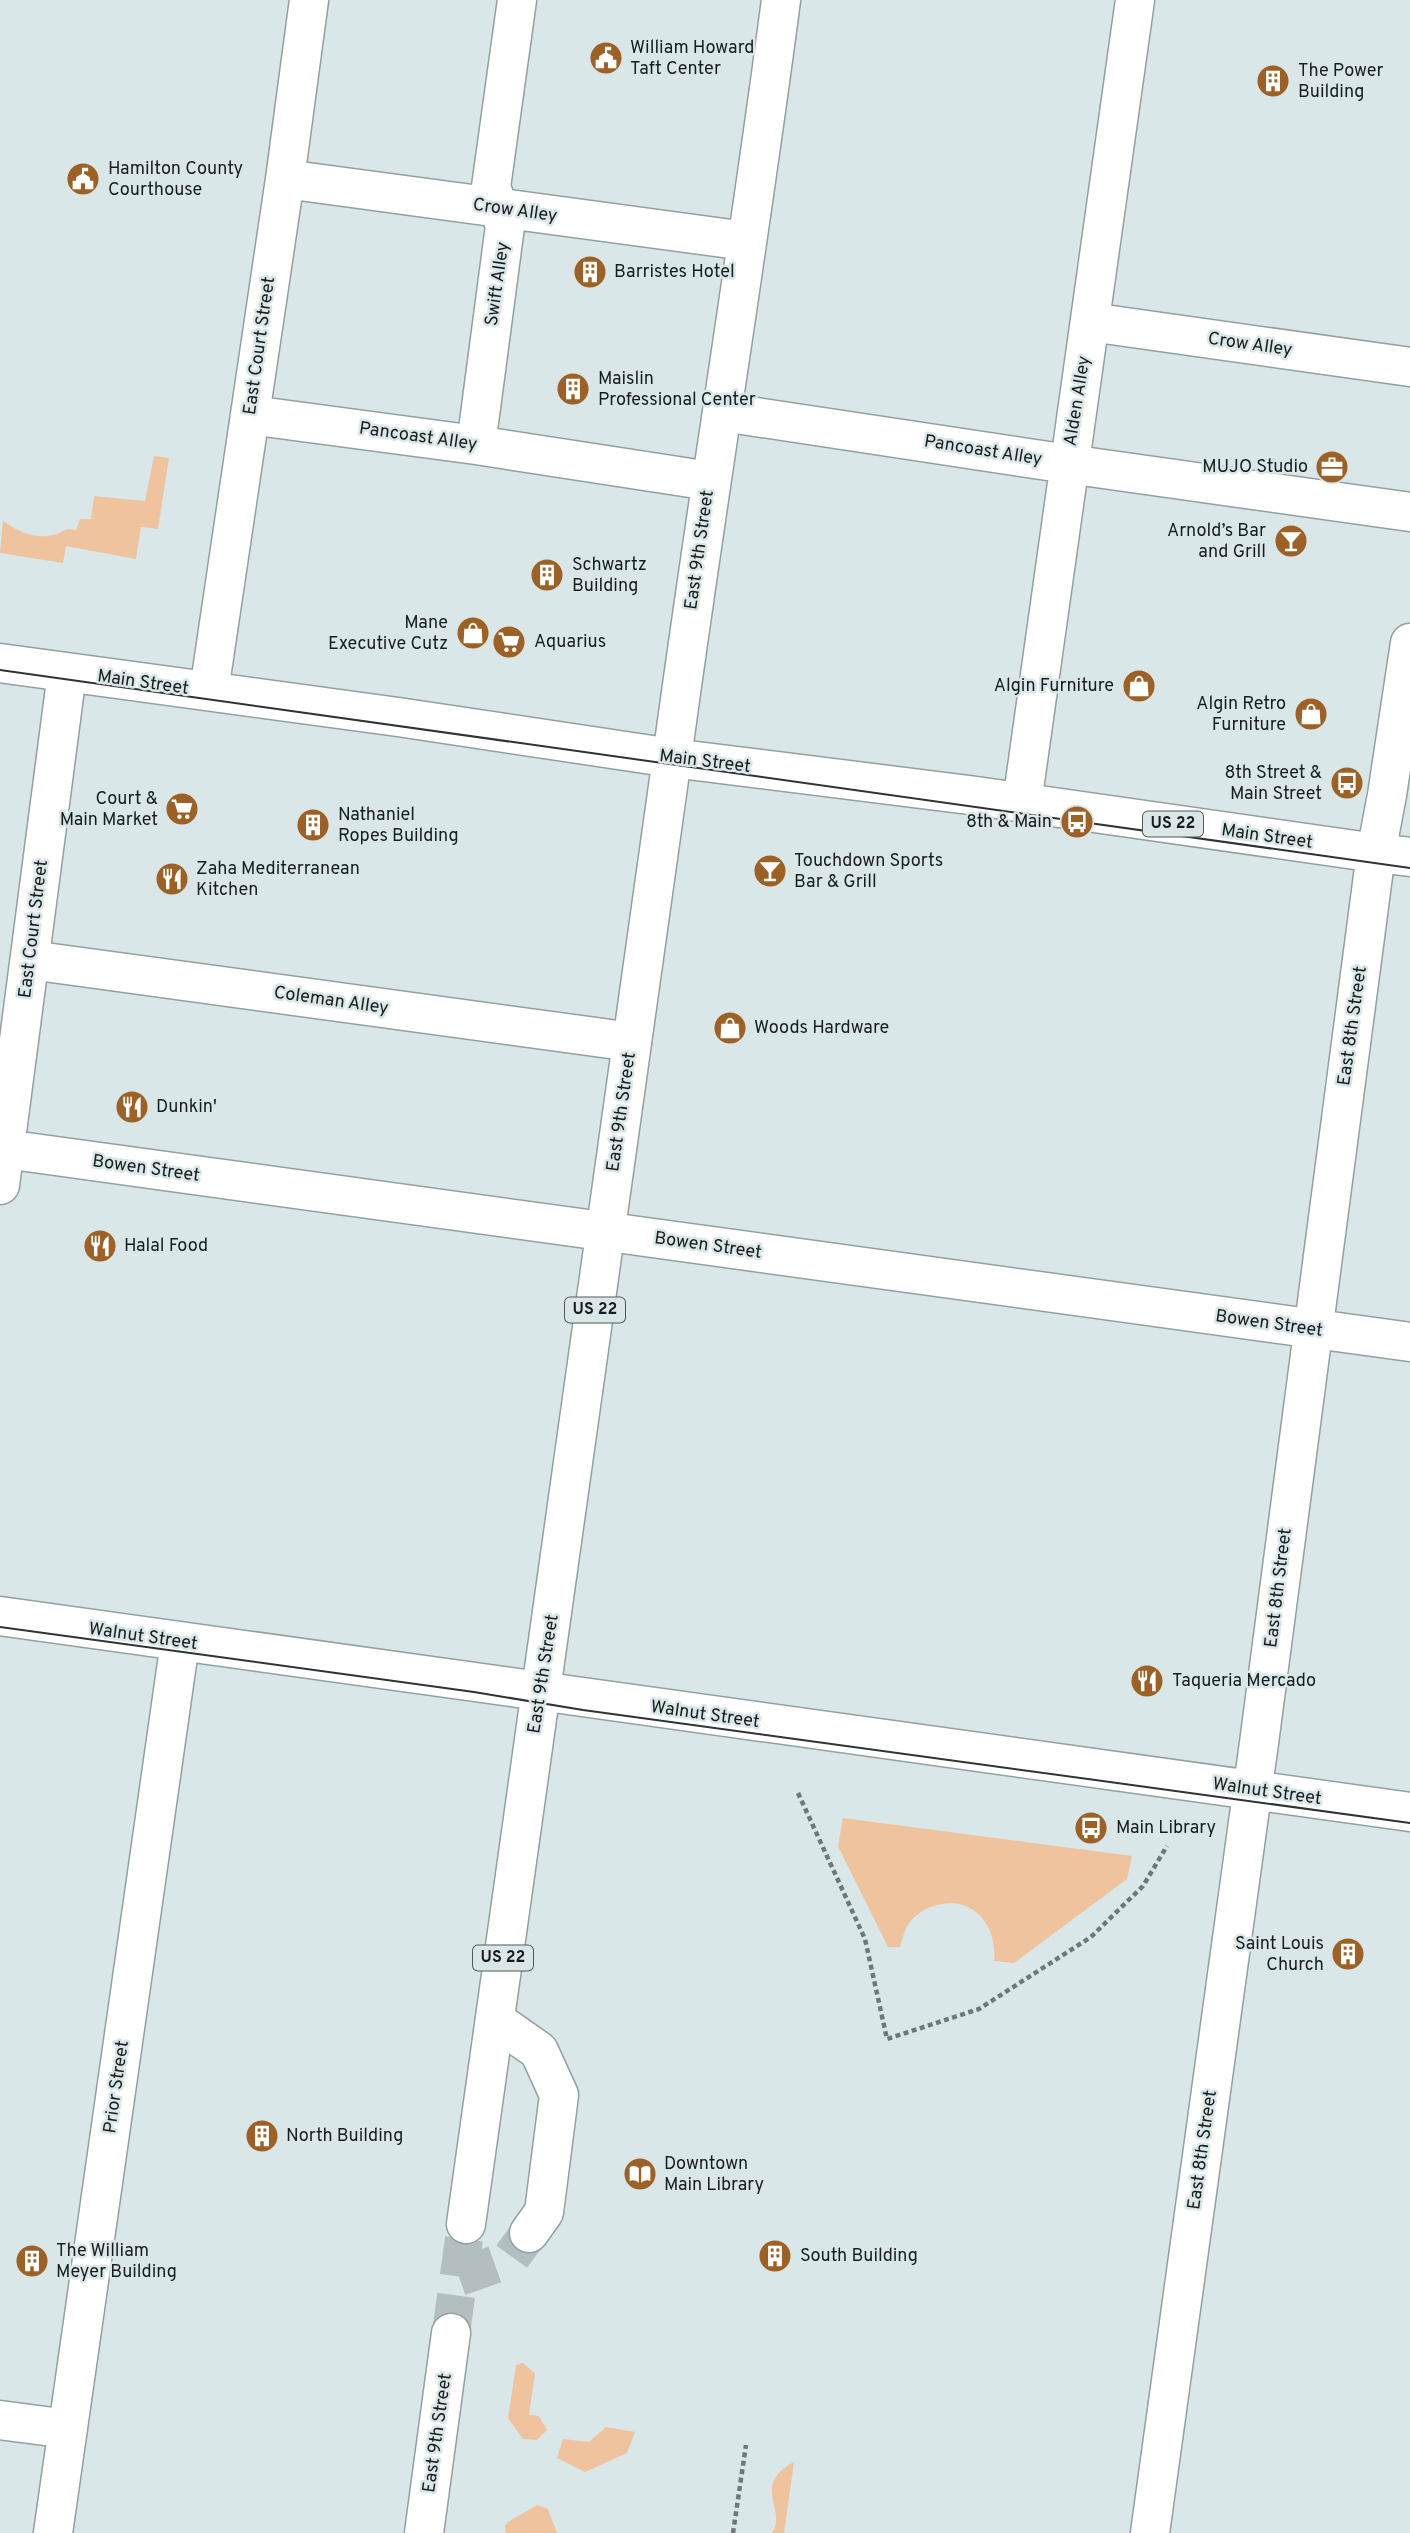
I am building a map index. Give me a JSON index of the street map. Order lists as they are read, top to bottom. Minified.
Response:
{"streets":{"street":["Crow Alley","Swift Alley","East Court Street","Alden Alley","Pancoast Alley","East 9th Street","Main Street","US 22","Coleman Alley","East 8th Street","Bowen Street","Walnut Street","Prior Street"]},"crossings":[["Crow Alley","Swift Alley"],["Crow Alley","East Court Street"],["Crow Alley","Alden Alley"],["Crow Alley","East 9th Street"],["Swift Alley","Pancoast Alley"],["East Court Street","Pancoast Alley"],["East Court Street","Main Street"],["East Court Street","Coleman Alley"],["East Court Street","Bowen Street"],["Alden Alley","Pancoast Alley"],["Alden Alley","Main Street"],["Pancoast Alley","East 9th Street"],["East 9th Street","Main Street"],["East 9th Street","Coleman Alley"],["East 9th Street","Bowen Street"],["East 9th Street","Walnut Street"],["Main Street","East 8th Street"],["East 8th Street","Bowen Street"],["East 8th Street","Walnut Street"],["Walnut Street","Prior Street"]],"places":{"public building":["William Howard Taft Center","Hamilton County Courthouse"],"building":["The Power Building","Barristes Hotel","Maislin Professional Center","Schwartz Building","Nathaniel Ropes Building","Saint Louis Church","North Building","South Building","The William Meyer Building"],"office":["MUJO Studio"],"bar":["Arnold’s Bar and Grill","Touchdown Sports Bar & Grill"],"shop":["Mane Executive Cutz","Algin Furniture","Algin Retro Furniture","Woods Hardware"],"supermarket":["Aquarius","Court & Main Market"],"bus stop":["8th Street & Main Street","8th & Main","Main Library"],"restaurant":["Zaha Mediterranean Kitchen","Dunkin'","Halal Food","Taqueria Mercado"],"library":["Downtown Main Library"]}}
